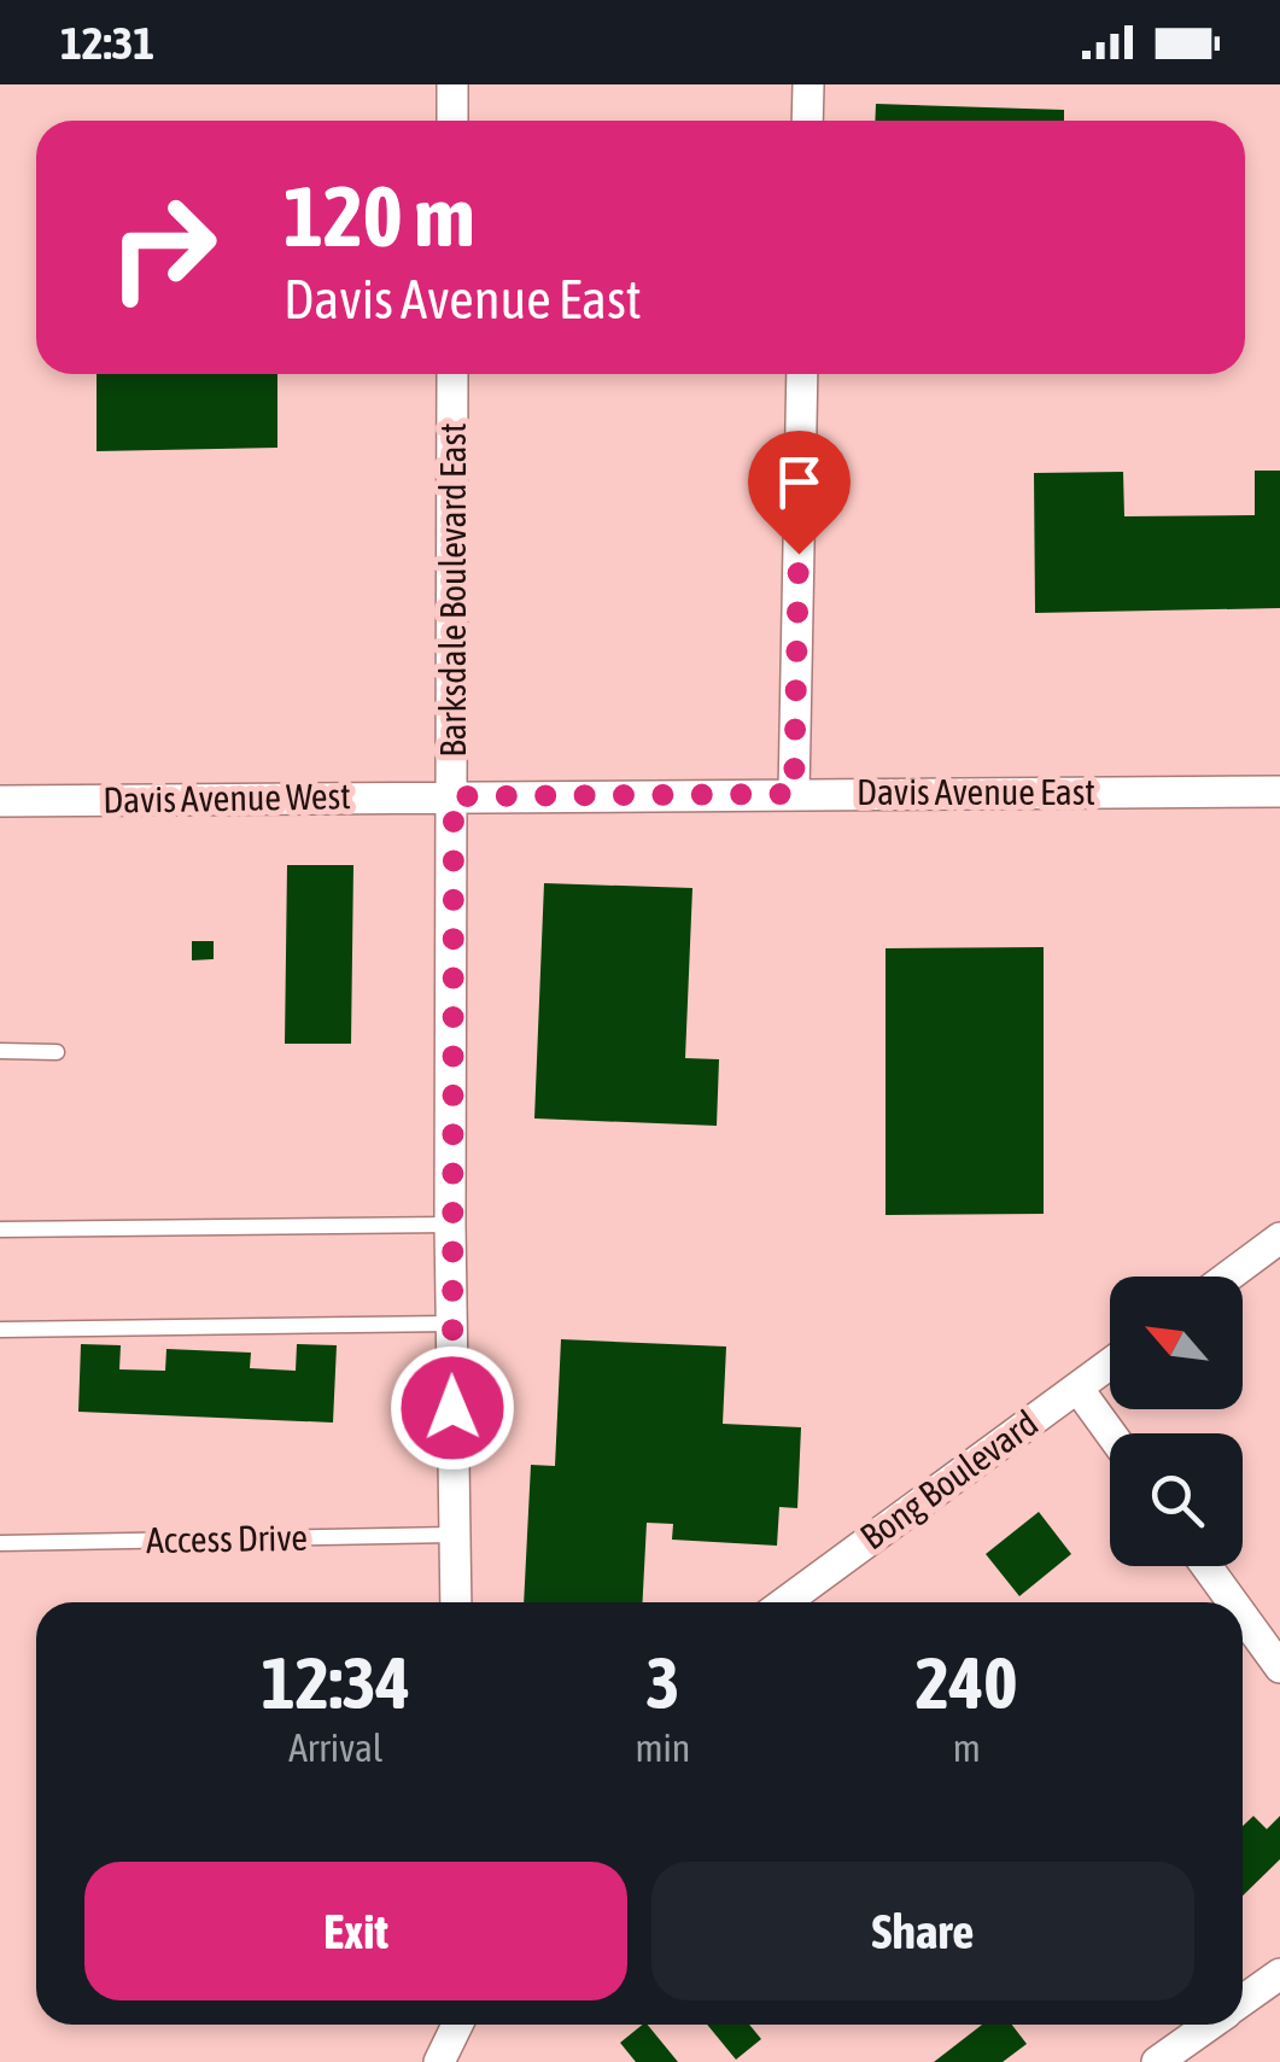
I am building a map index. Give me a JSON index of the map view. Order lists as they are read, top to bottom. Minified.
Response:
{"streets":{"street":["Barksdale Boulevard East","Davis Avenue East","Davis Avenue West","Bong Boulevard"],"lane":["Access Drive"]},"crossings":[["Barksdale Boulevard East","Davis Avenue East"],["Barksdale Boulevard East","Davis Avenue West"],["Barksdale Boulevard East","Access Drive"],["Davis Avenue East","Davis Avenue West"]],"north":"top left","page":{"status":"12:31","turn":["120 m","Davis Avenue East"],"eta":["12:34","Arrival","3","min","240","m"],"buttons":["Exit","Share"]}}
